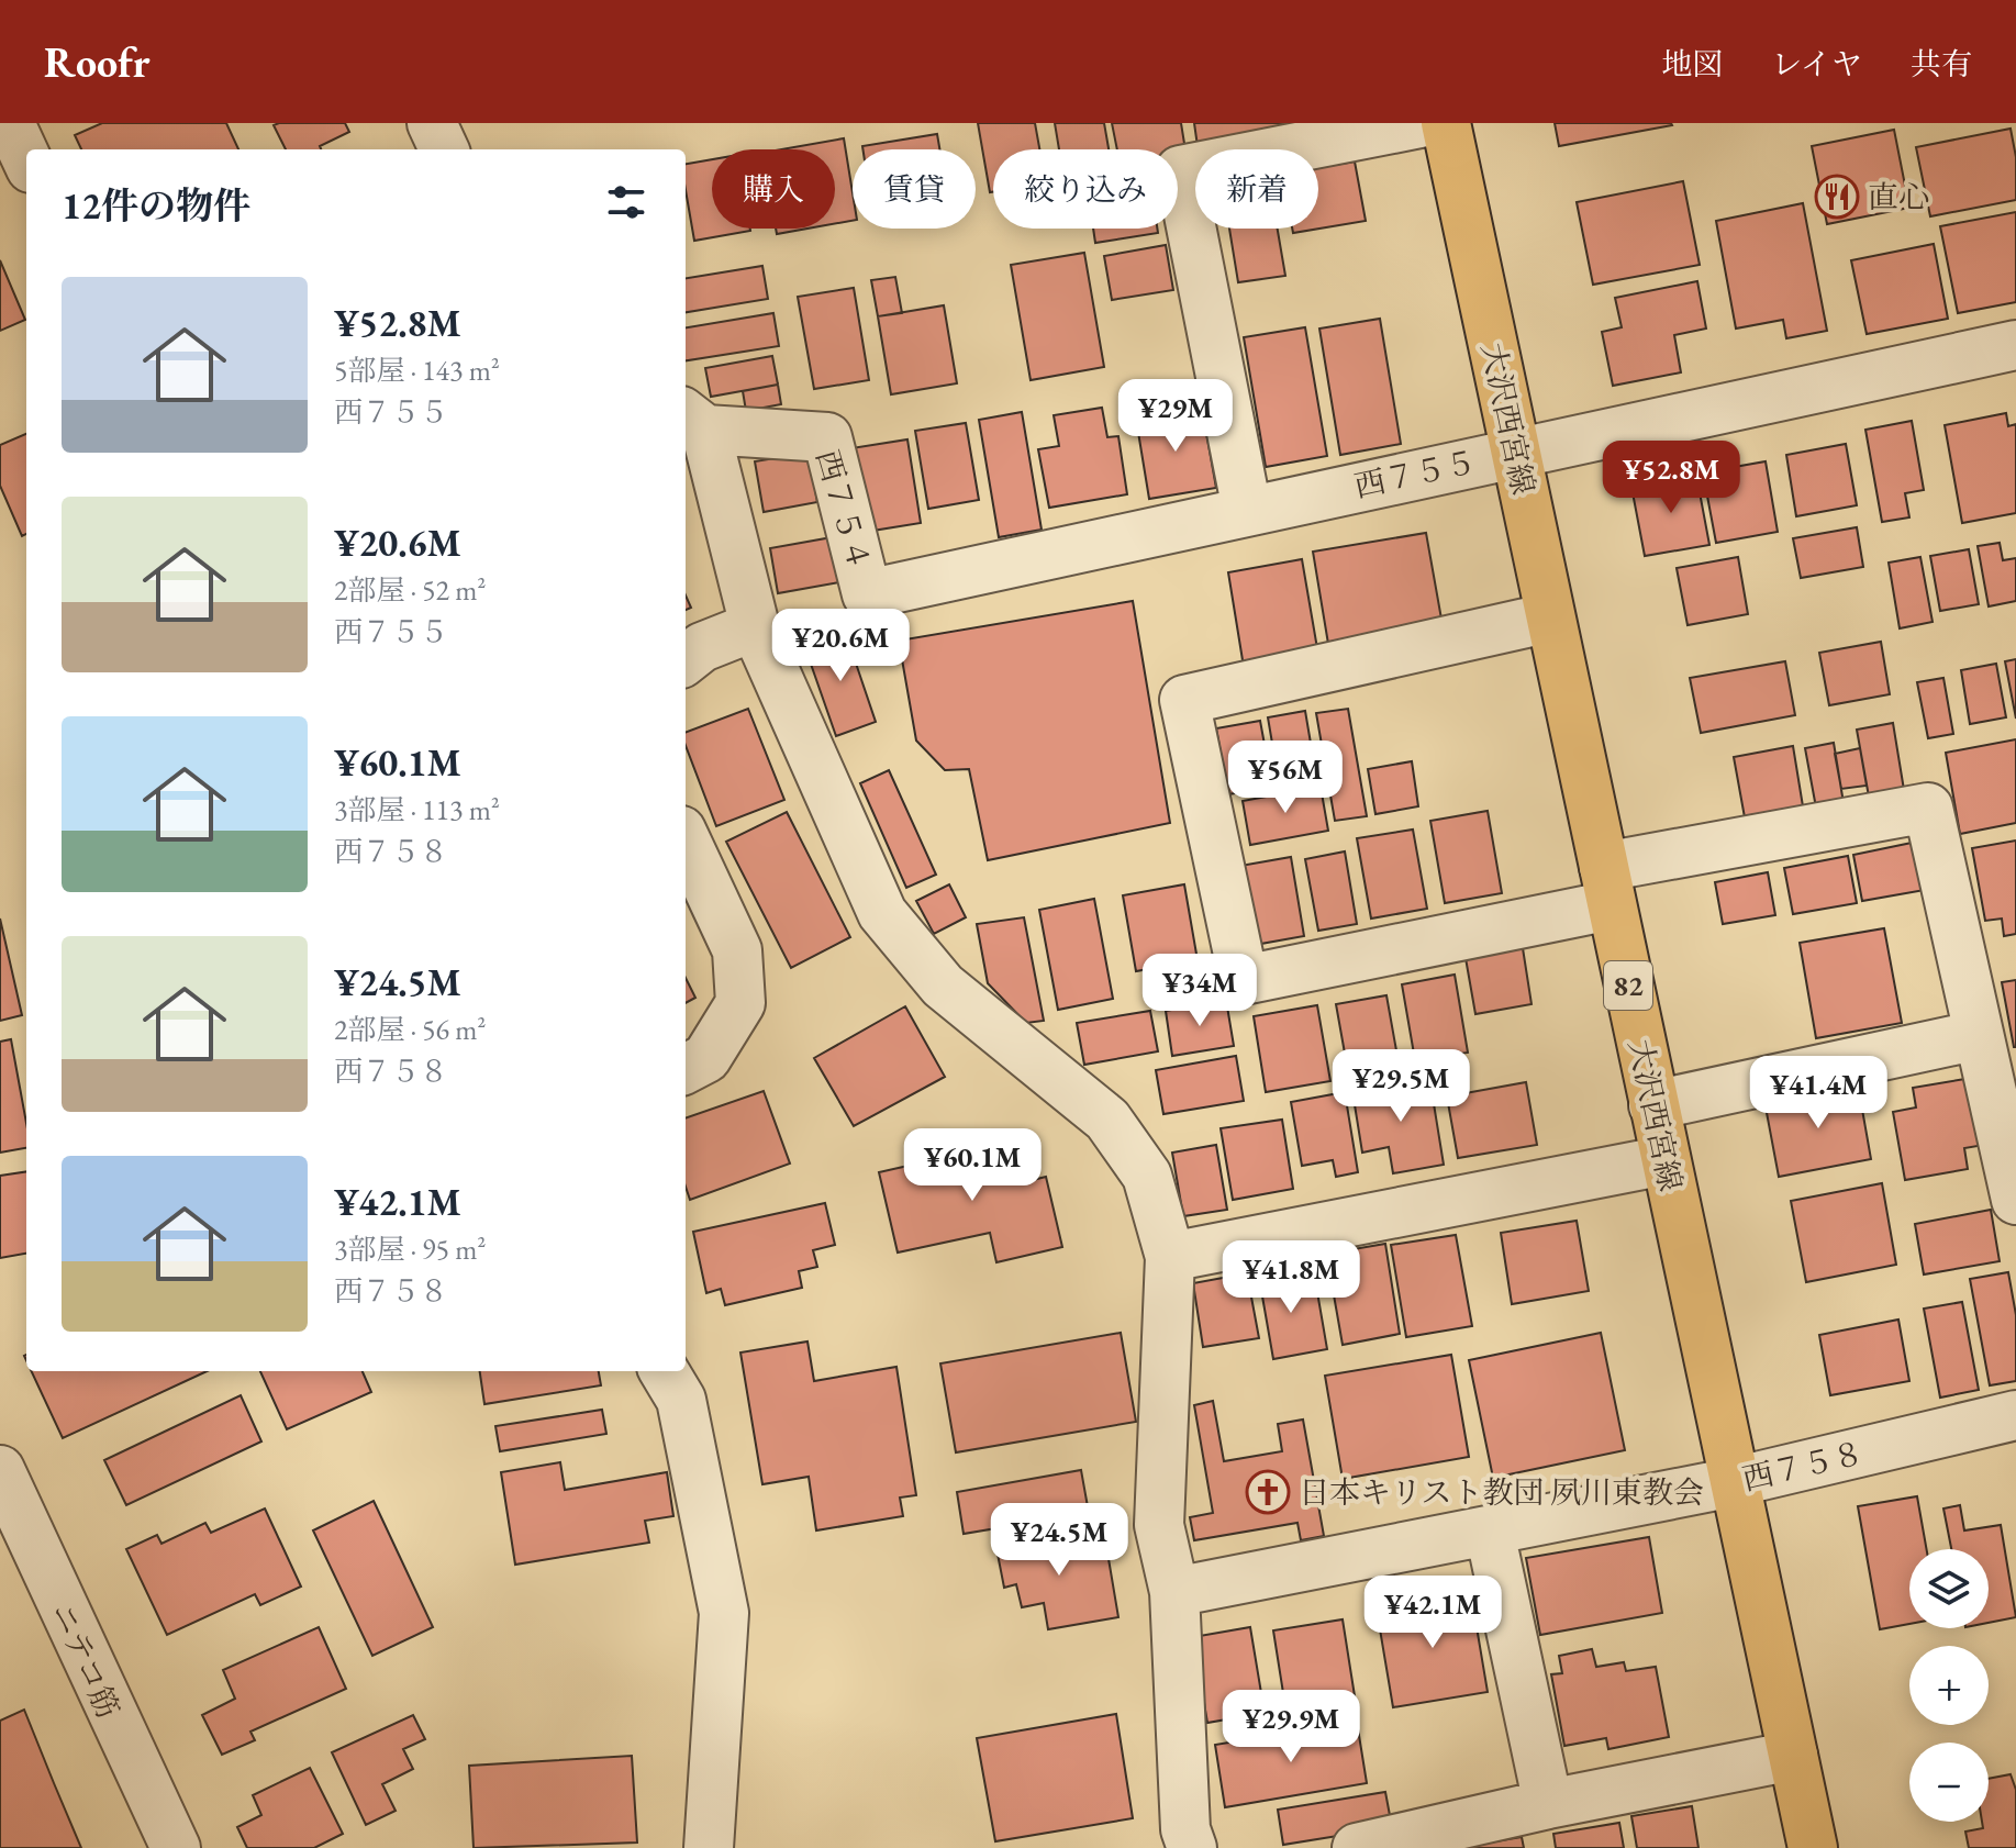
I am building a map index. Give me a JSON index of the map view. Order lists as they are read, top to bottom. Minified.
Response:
{"streets":{"main road":["大沢西宮線","82"],"street":["西７５５","西７５４","西７５８","ニテコ筋"]},"crossings":[["大沢西宮線","西７５５"],["大沢西宮線","西７５８"],["西７５５","西７５４"]],"places":{"restaurant":["直心"],"church":["日本キリスト教団 夙川東教会"]},"page":{"header":"Roofr","nav":["地図","レイヤ","共有"],"chip":["購入","賃貸","絞り込み","新着"],"heading":"12件の物件","list":[{"name":"¥52.8M","note":"5部屋 · 143 m² · 西７５５"},{"name":"¥20.6M","note":"2部屋 · 52 m² · 西７５５"},{"name":"¥60.1M","note":"3部屋 · 113 m² · 西７５８"},{"name":"¥24.5M","note":"2部屋 · 56 m² · 西７５８"},{"name":"¥42.1M","note":"3部屋 · 95 m² · 西７５８"}],"price":["¥29M","¥52.8M","¥20.6M","¥56M","¥34M","¥29.5M","¥41.4M","¥60.1M","¥41.8M","¥24.5M","¥42.1M","¥29.9M"],"map_buttons":["+","−"]}}
